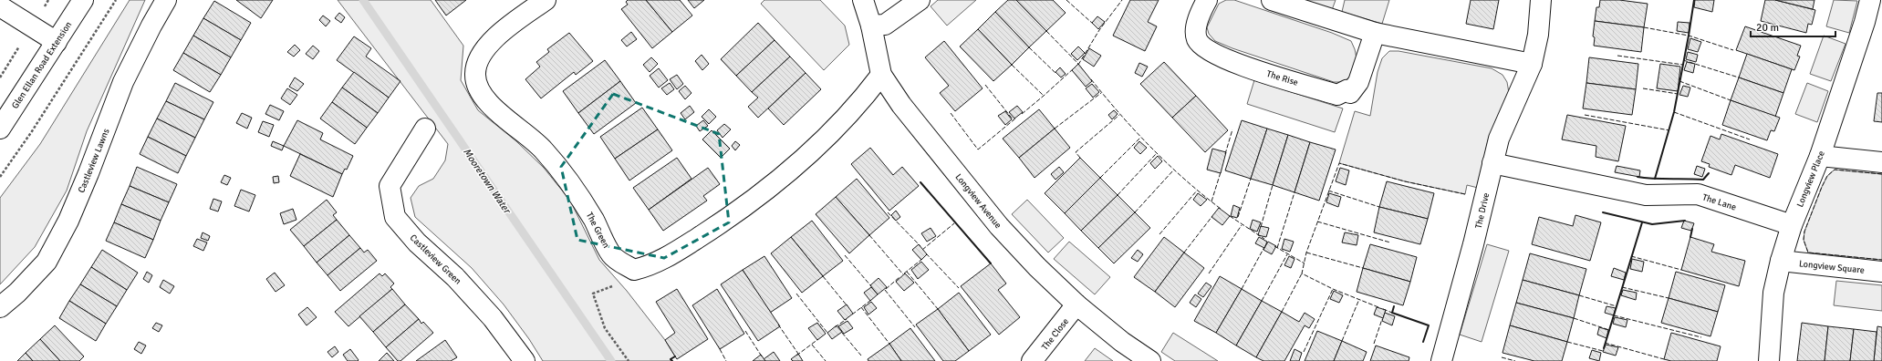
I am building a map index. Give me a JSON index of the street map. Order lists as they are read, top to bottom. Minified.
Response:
{"streets":{"street":["Glen Ellan Road Extension","The Rise","Castleview Lawns","Longview Place","Longview Avenue","The Lane","The Drive","The Green","Castleview Green","Longview Square","The Close"]},"crossings":[["Longview Place","The Lane"],["Longview Place","Longview Square"],["Longview Avenue","The Green"],["Longview Avenue","The Close"],["The Lane","The Drive"]],"water":["Mooretown Water"],"scale_bar":"20 m"}
